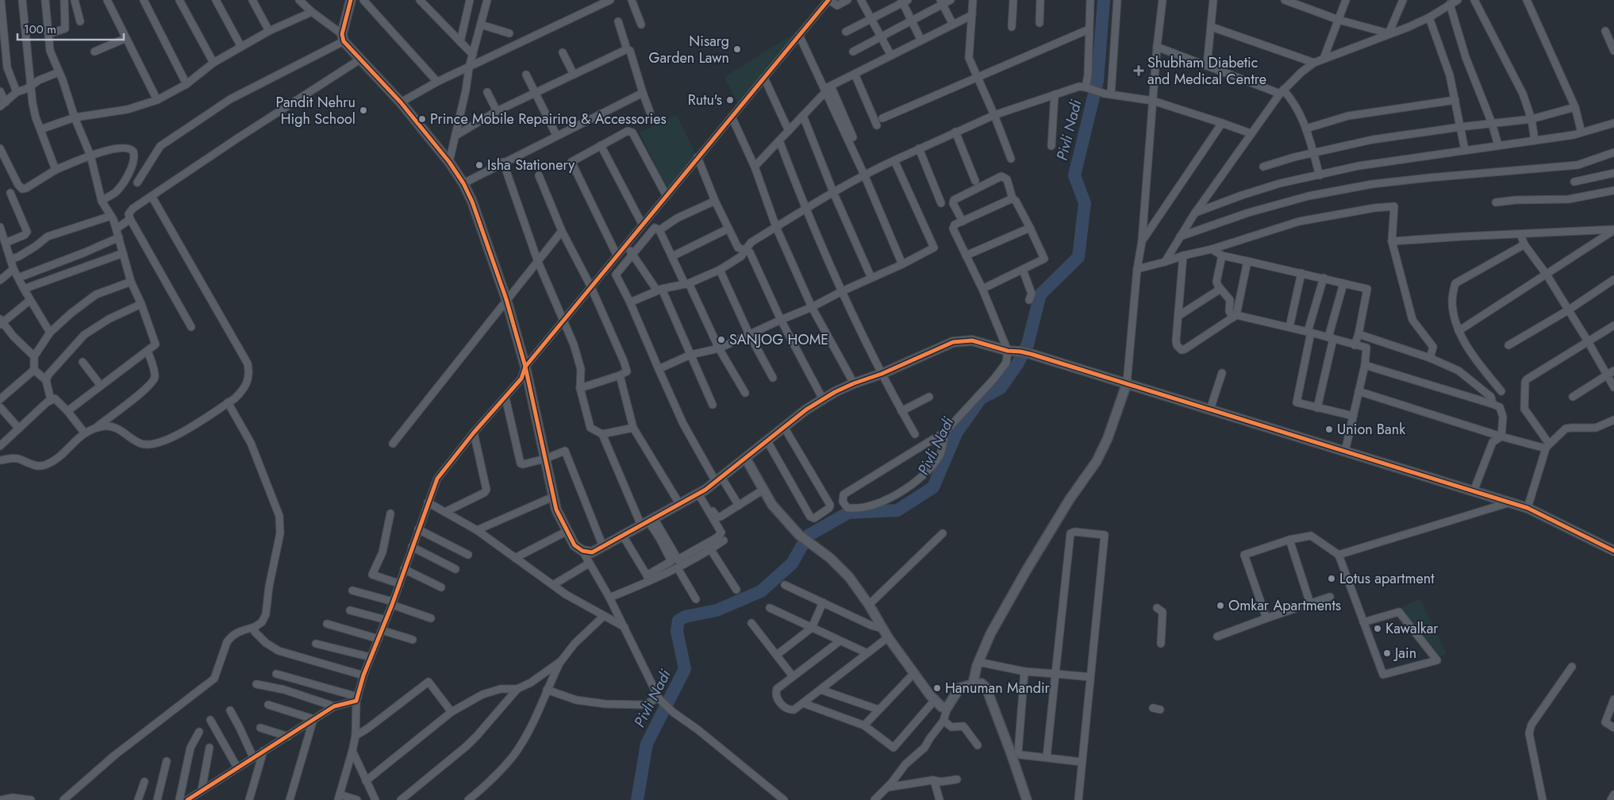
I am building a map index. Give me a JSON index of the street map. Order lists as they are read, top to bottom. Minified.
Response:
{"water":["Pivli Nadi"],"places":{"other":["Nisarg Garden Lawn","Rutu's","Pandit Nehru High School","Prince Mobile Repairing & Accessories","Isha Stationery","SANJOG HOME","Union Bank","Lotus apartment","Omkar Apartments","Kawalkar","Jain","Hanuman Mandir"],"health":["Shubham Diabetic and Medical Centre"]},"scale_bar":"100 m"}
